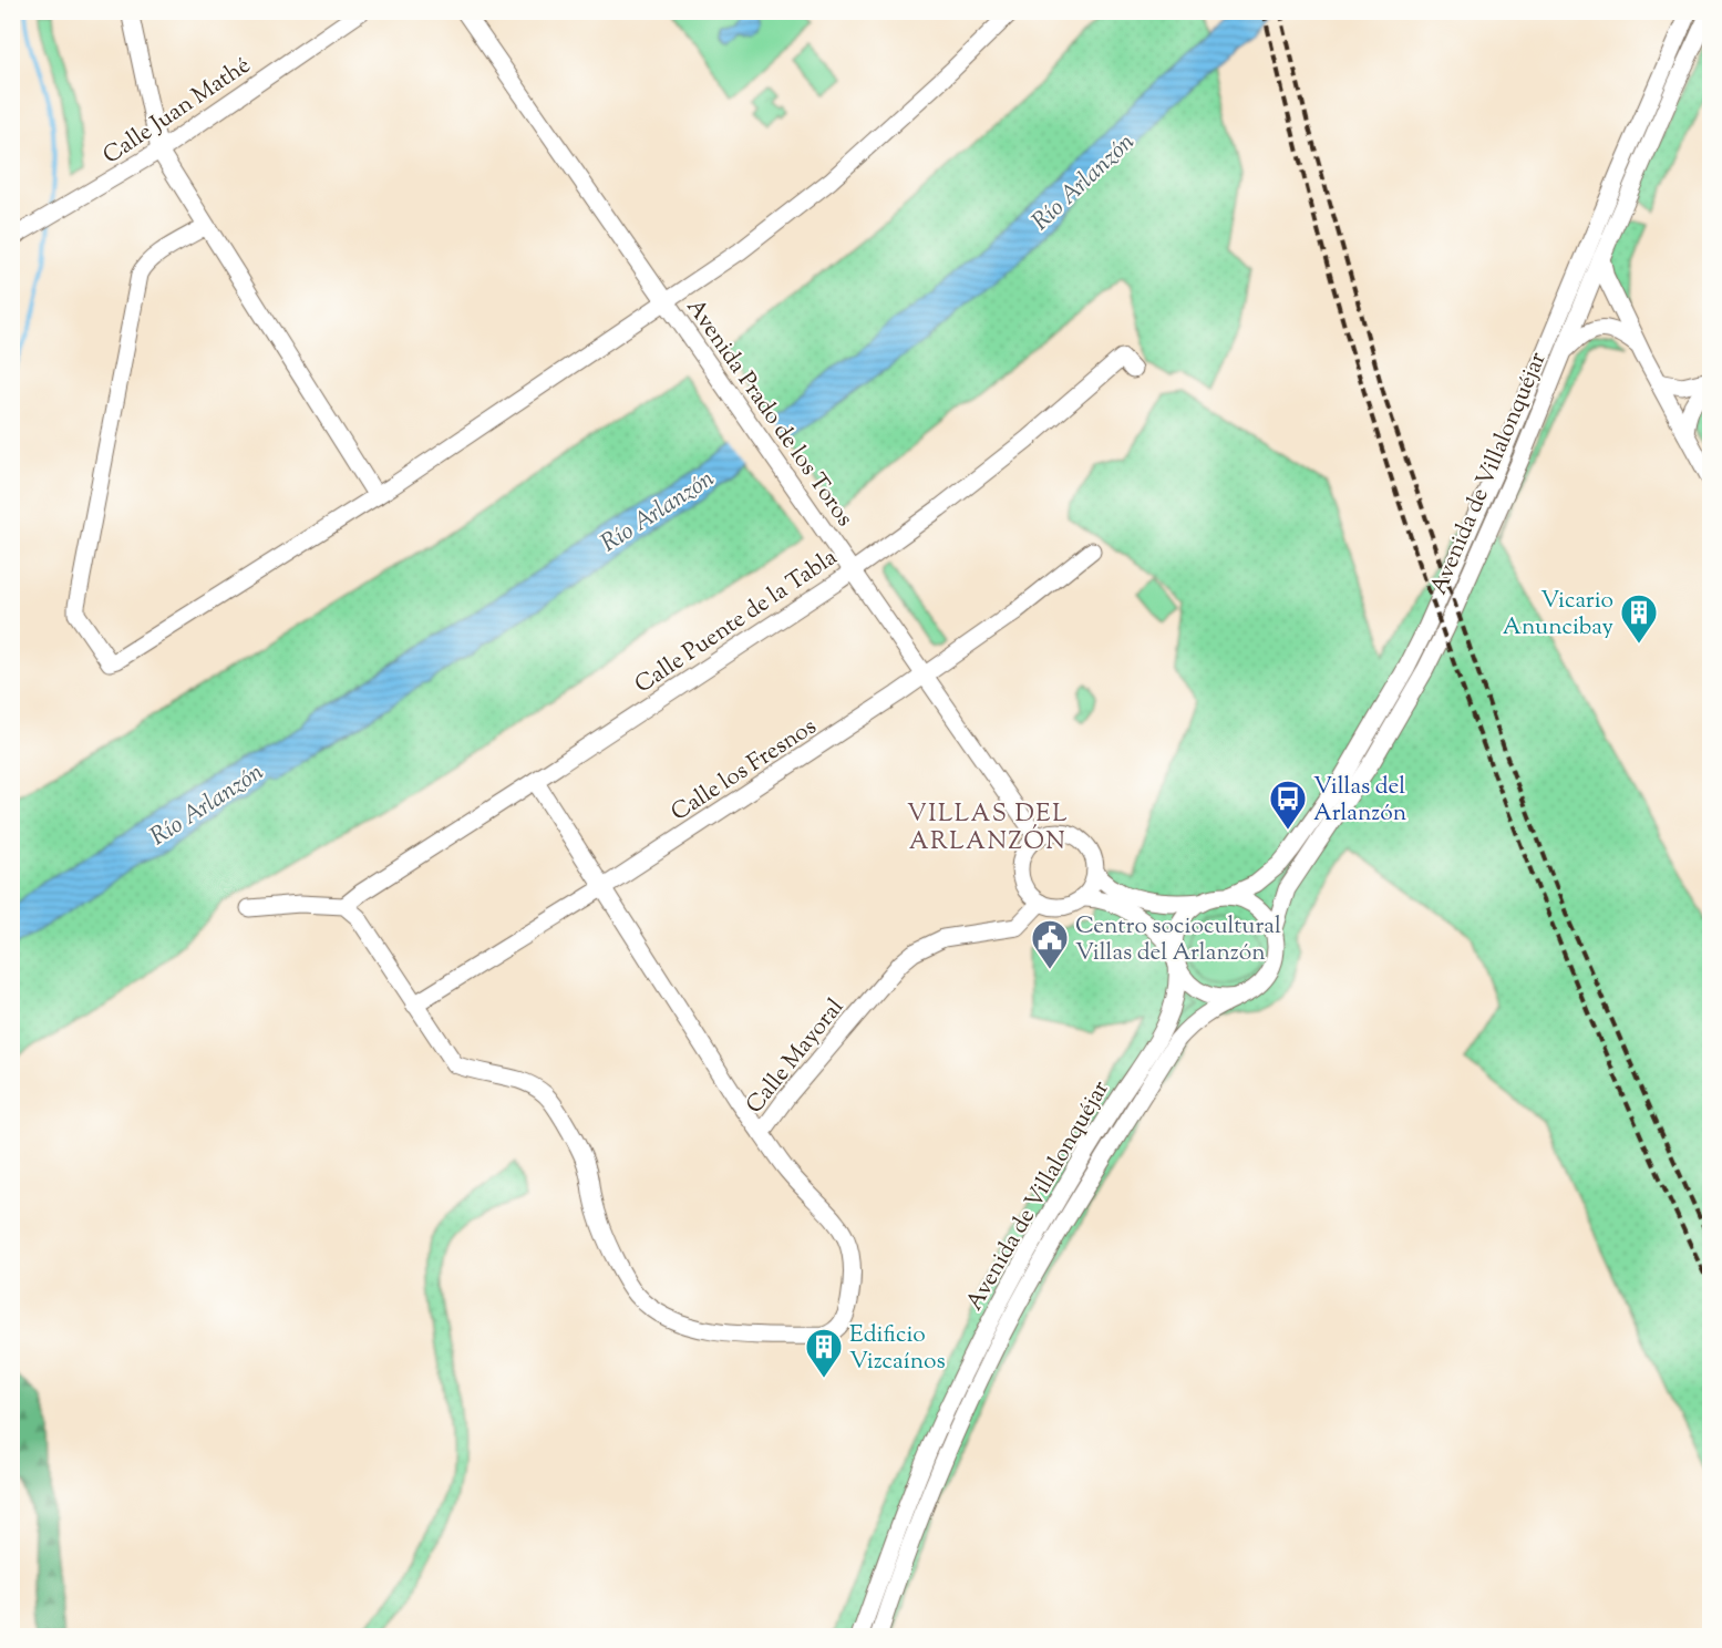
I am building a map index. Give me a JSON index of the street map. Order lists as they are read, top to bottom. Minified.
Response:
{"streets":{"street":["Calle Juan Mathé","Avenida Prado de los Toros","Avenida de Villalonquéjar","Calle Puente de la Tabla","Calle los Fresnos","Calle Mayoral"]},"crossings":[["Avenida Prado de los Toros","Calle Puente de la Tabla"],["Avenida Prado de los Toros","Calle los Fresnos"],["Avenida Prado de los Toros","Calle Mayoral"],["Calle Puente de la Tabla","Calle Mayoral"],["Calle los Fresnos","Calle Mayoral"]],"districts":["VILLAS DEL ARLANZÓN"],"water":["Río Arlanzón"],"places":{"building":["Vicario Anuncibay","Edificio Vizcaínos"],"bus stop":["Villas del Arlanzón"],"public building":["Centro sociocultural Villas del Arlanzón"]}}
